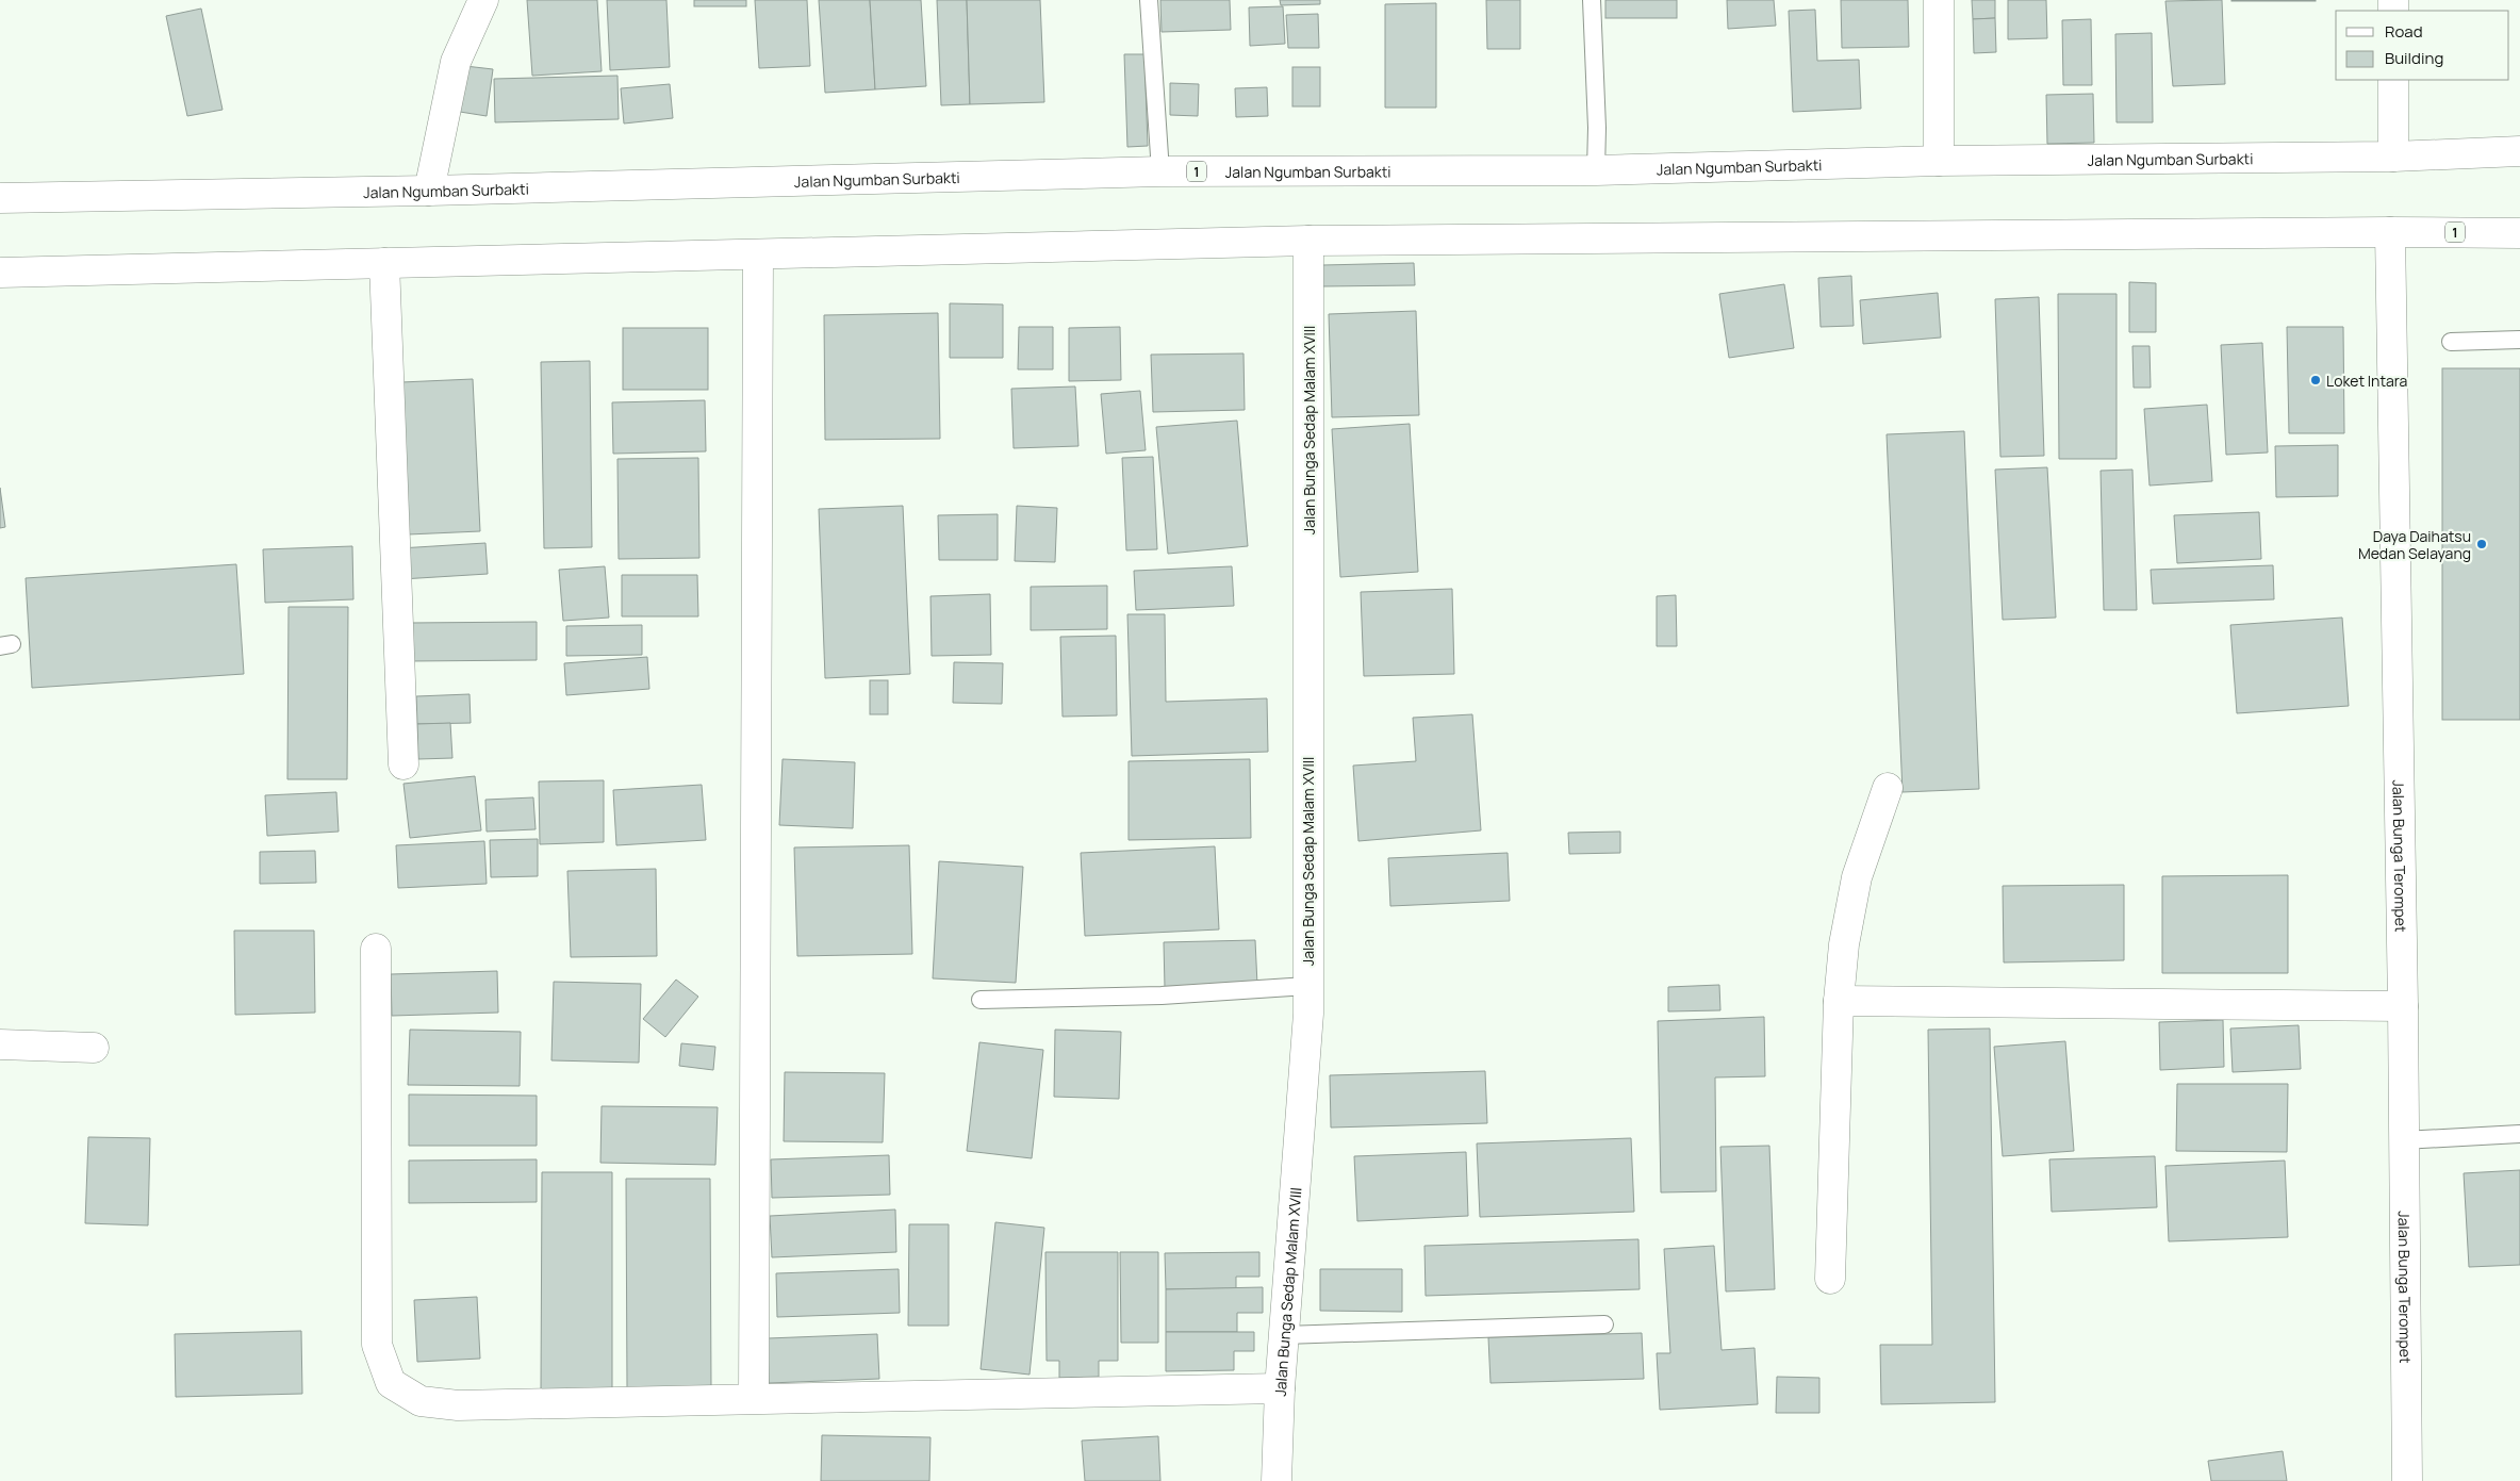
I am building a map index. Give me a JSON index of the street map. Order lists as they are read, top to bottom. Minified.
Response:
{"streets":{"main road":["Jalan Ngumban Surbakti","1","Jalan Bunga Sedap Malam XVIII","Jalan Bunga Terompet"]},"crossings":[["1","Jalan Bunga Sedap Malam XVIII"],["1","Jalan Bunga Terompet"]],"places":["Loket Intara","Daya Daihatsu Medan Selayang"],"legend":["Road","Building"]}
